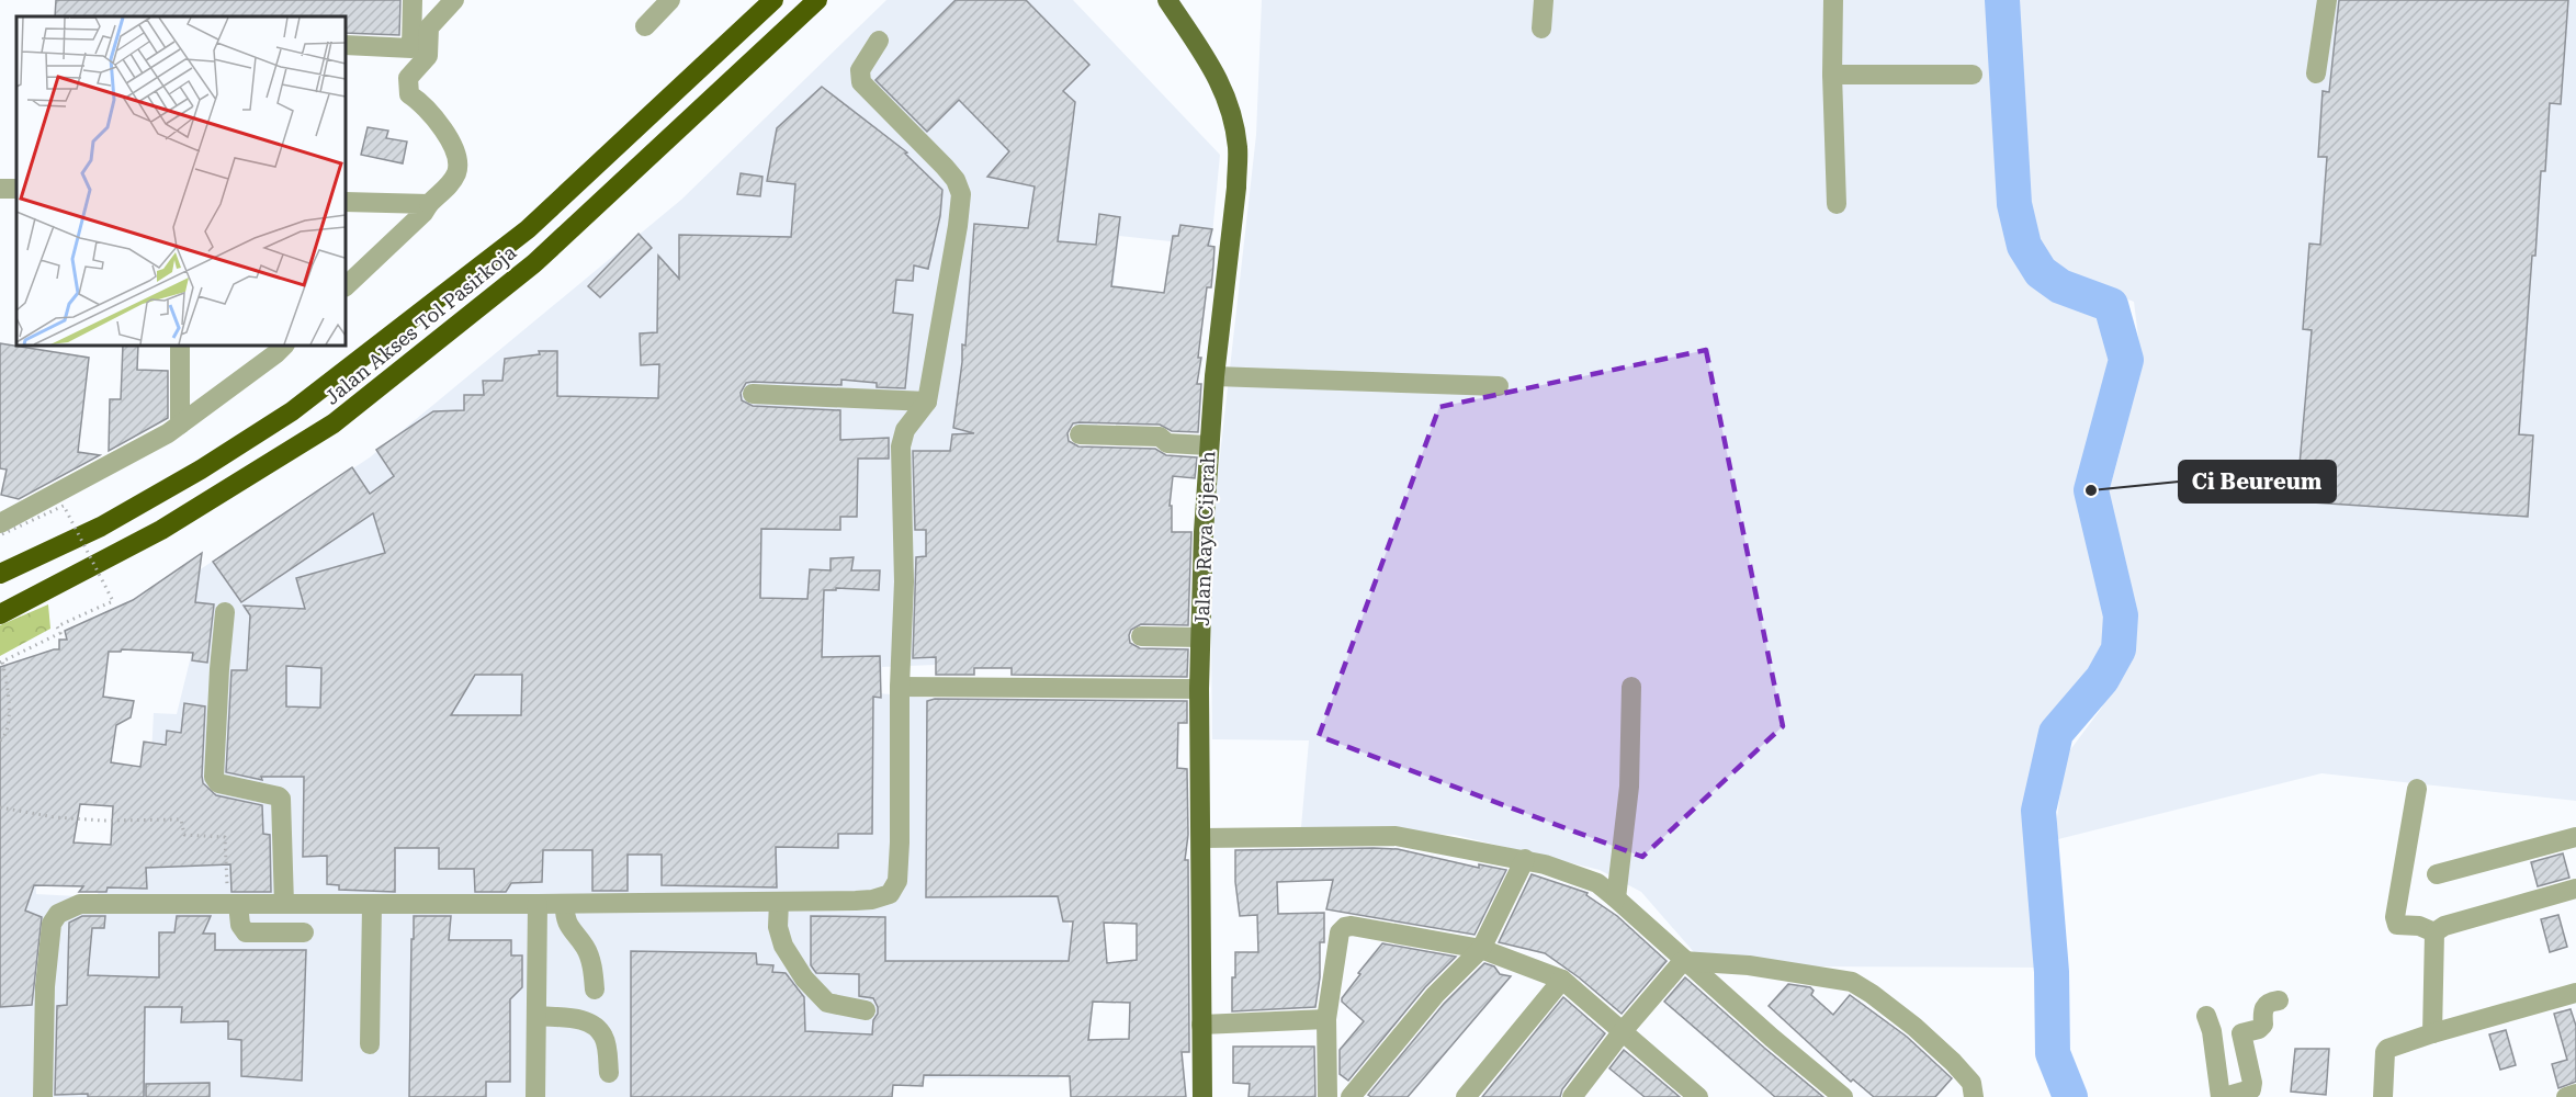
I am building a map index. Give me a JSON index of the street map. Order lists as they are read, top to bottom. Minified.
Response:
{"streets":{"highway":["Jalan Akses Tol Pasirkoja"],"main road":["Jalan Raya Cijerah"]},"places":["Ci Beureum"]}
